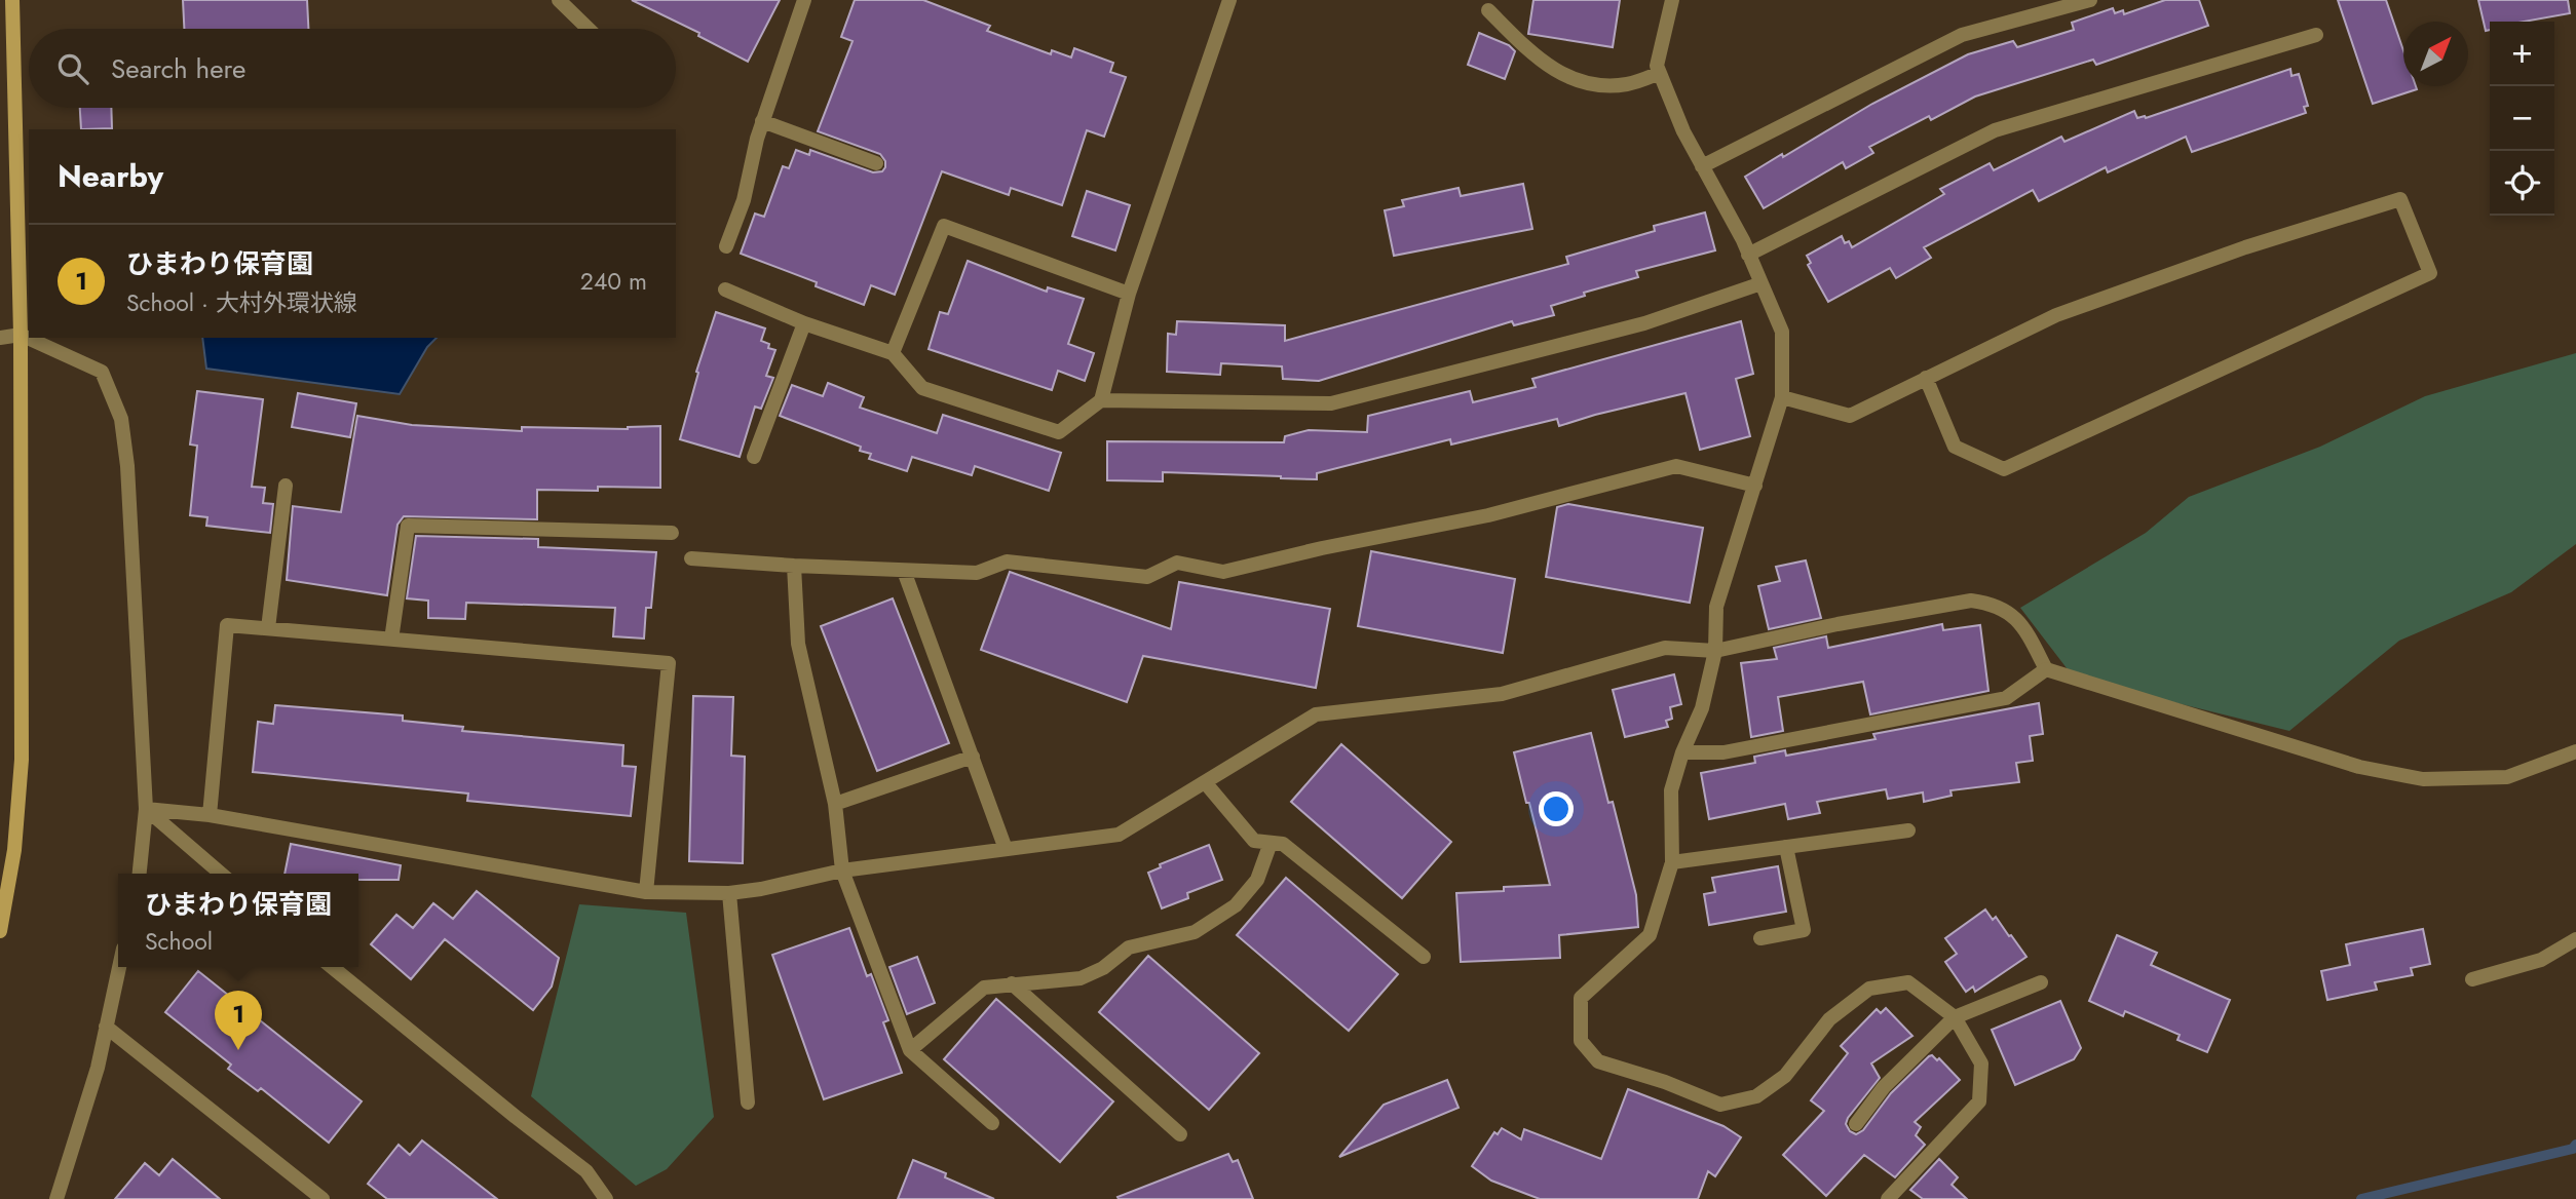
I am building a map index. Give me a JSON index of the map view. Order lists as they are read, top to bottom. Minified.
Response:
{"north":"top right","page":{"map_buttons":["+","−"],"search":"Search here","heading":"Nearby","list":[{"mark":"1","name":"ひまわり保育園","note":"School · 大村外環状線","value":"240 m"}],"popup":["ひまわり保育園","School"],"pins":"1"}}
